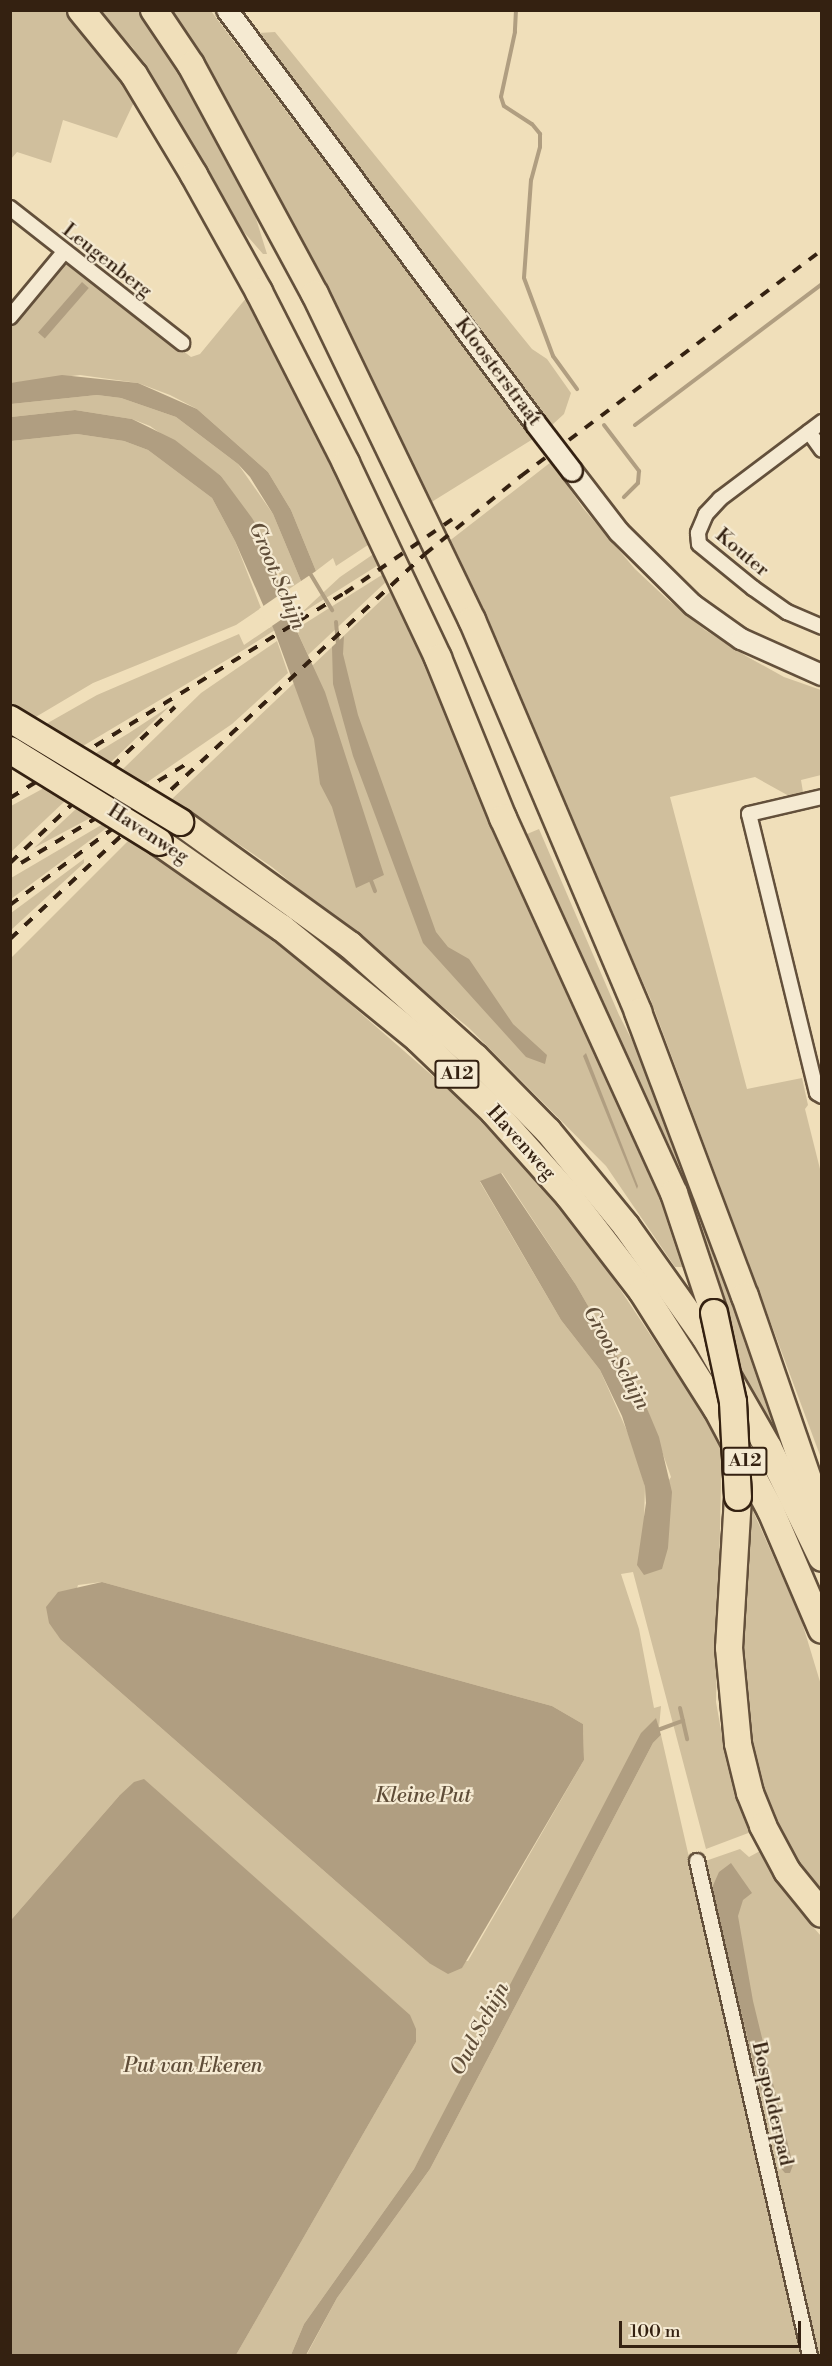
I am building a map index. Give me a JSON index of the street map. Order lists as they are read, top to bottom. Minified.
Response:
{"streets":{"highway":["Havenweg","A12"],"main road":["Kloosterstraat"],"street":["Leugenberg","Kouter","Bospolderpad"]},"water":["Groot Schijn","Kleine Put","Oud Schijn","Put van Ekeren"],"scale_bar":"100 m"}
